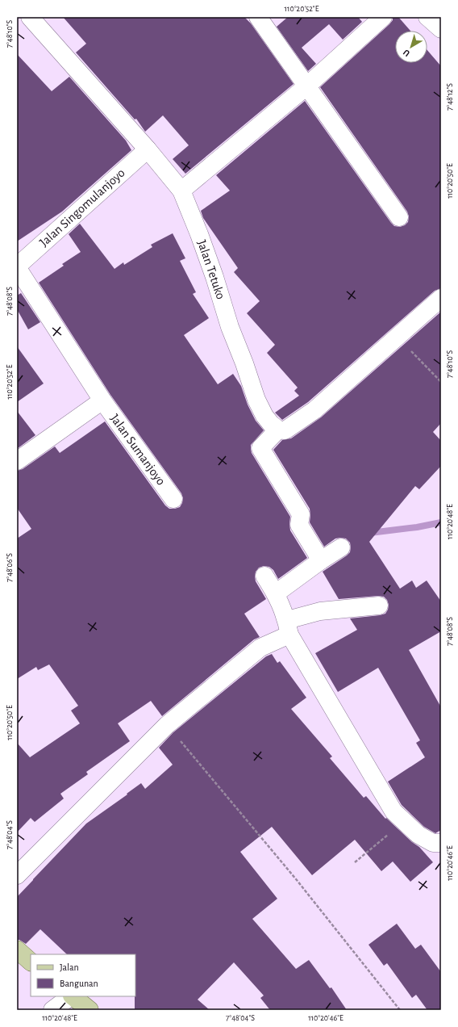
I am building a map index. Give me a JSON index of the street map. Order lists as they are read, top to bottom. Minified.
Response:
{"streets":{"street":["Jalan Singomulanjoyo","Jalan Tetuko","Jalan Sumanjoyo"]},"crossings":[["Jalan Singomulanjoyo","Jalan Tetuko"],["Jalan Singomulanjoyo","Jalan Sumanjoyo"]],"legend":["Jalan","Bangunan"],"north":"bottom left","coordinates":["110°20'52\"E","7°48'10\"S","7°48'12\"S","110°20'50\"E","7°48'08\"S","110°20'48\"E","7°48'06\"S","7°48'04\"S","110°20'46\"E"]}
